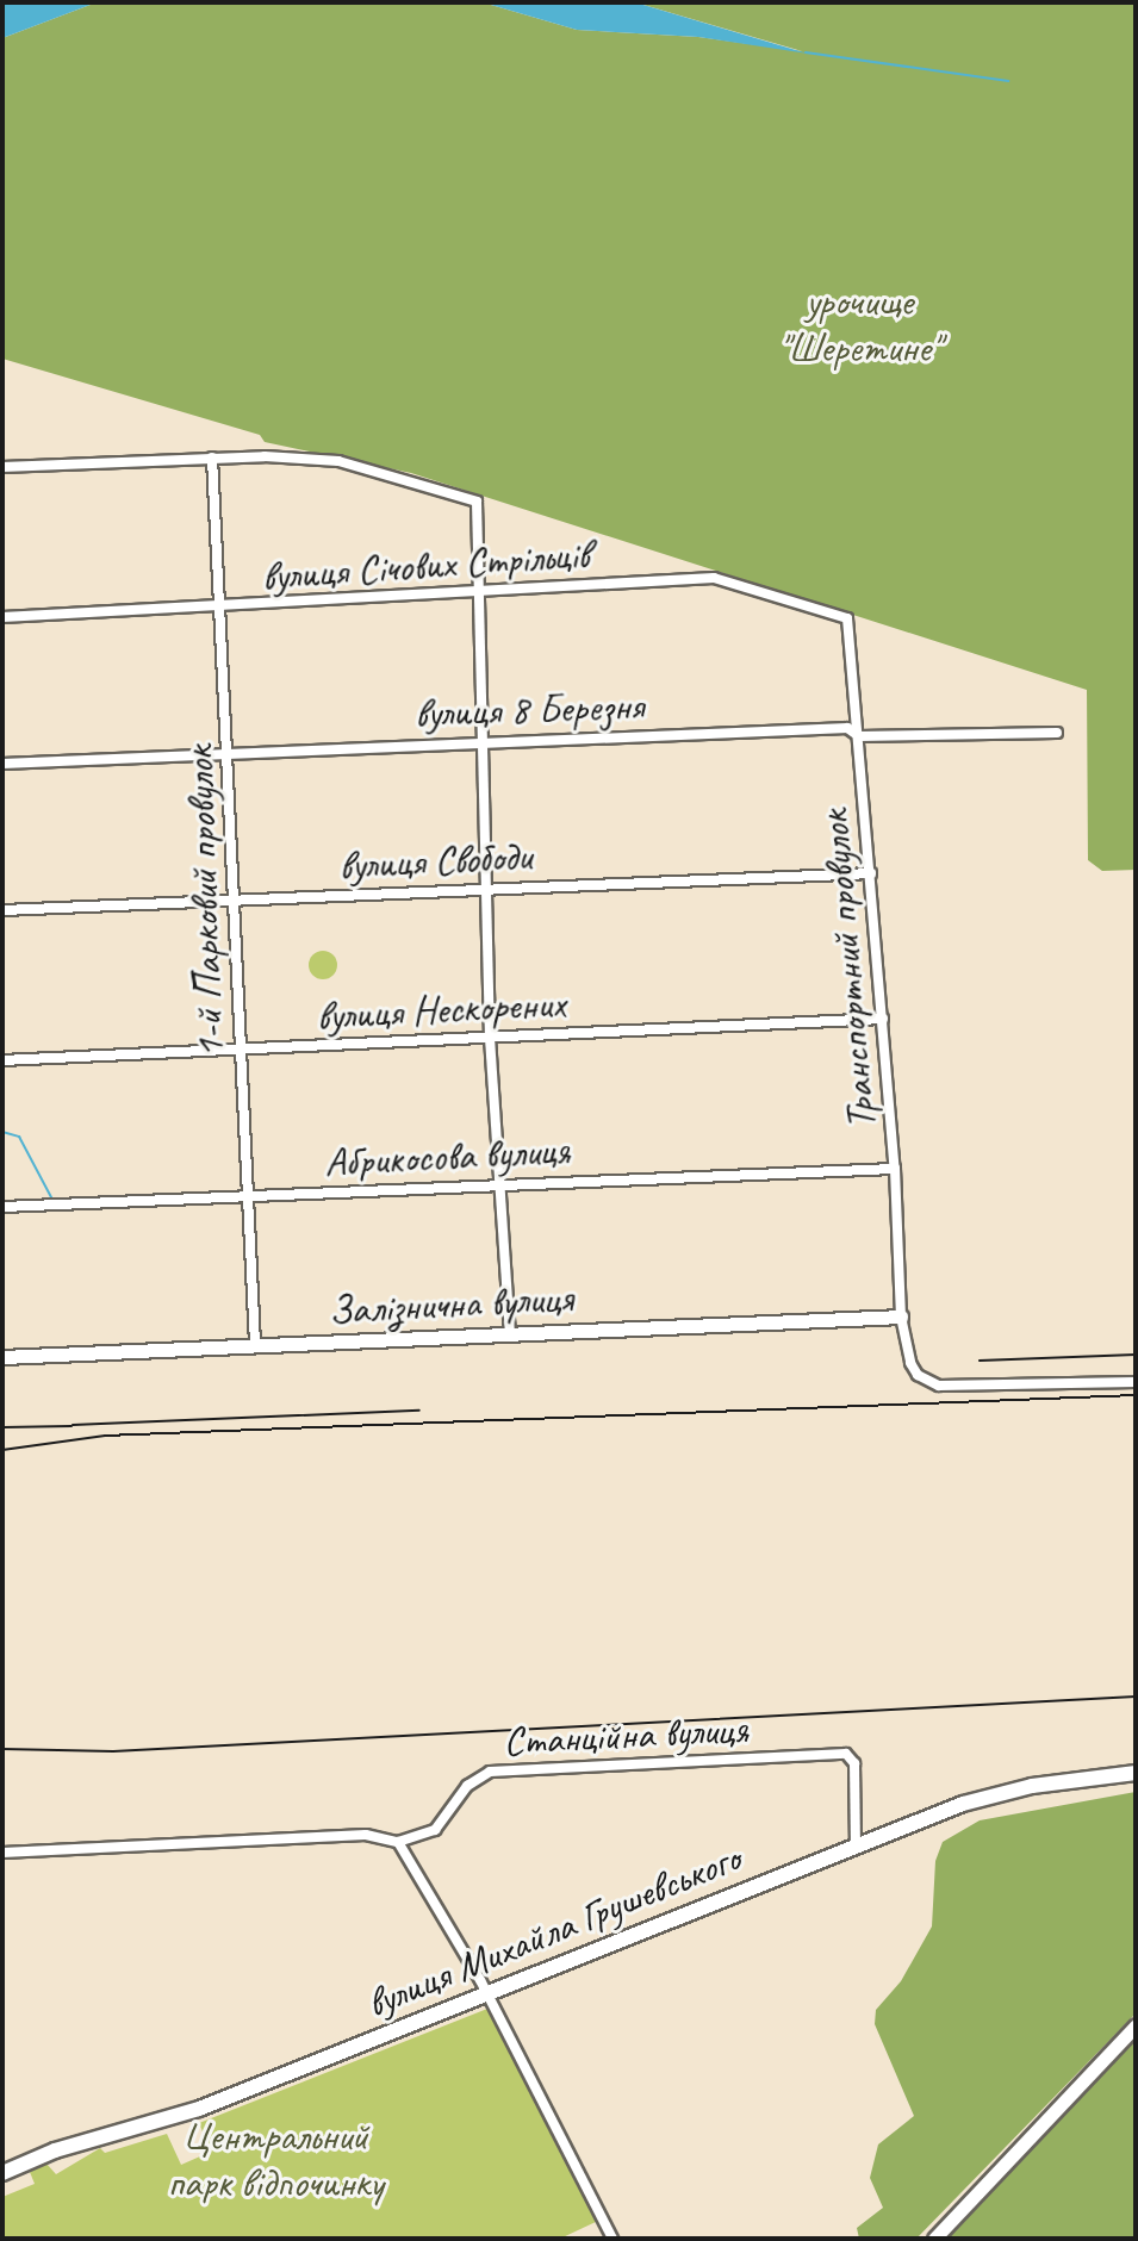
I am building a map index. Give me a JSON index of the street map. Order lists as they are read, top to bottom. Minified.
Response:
{"streets":{"main road":["вулиця Михайла Грушевського"],"street":["вулиця Січових Стрільців","вулиця 8 Березня","вулиця Свободи","1-й Парковий провулок","Транспортний провулок","вулиця Нескорених","Абрикосова вулиця","Залізнична вулиця","Станційна вулиця"]},"crossings":[["вулиця Січових Стрільців","1-й Парковий провулок"],["вулиця Січових Стрільців","Транспортний провулок"],["вулиця 8 Березня","1-й Парковий провулок"],["вулиця 8 Березня","Транспортний провулок"],["вулиця Свободи","1-й Парковий провулок"],["вулиця Свободи","Транспортний провулок"],["1-й Парковий провулок","вулиця Нескорених"],["1-й Парковий провулок","Абрикосова вулиця"],["1-й Парковий провулок","Залізнична вулиця"],["Транспортний провулок","вулиця Нескорених"],["Транспортний провулок","Абрикосова вулиця"],["Транспортний провулок","Залізнична вулиця"],["Станційна вулиця","вулиця Михайла Грушевського"]],"parks":["урочище \"Шеретине\"","Центральний парк відпочинку"]}
